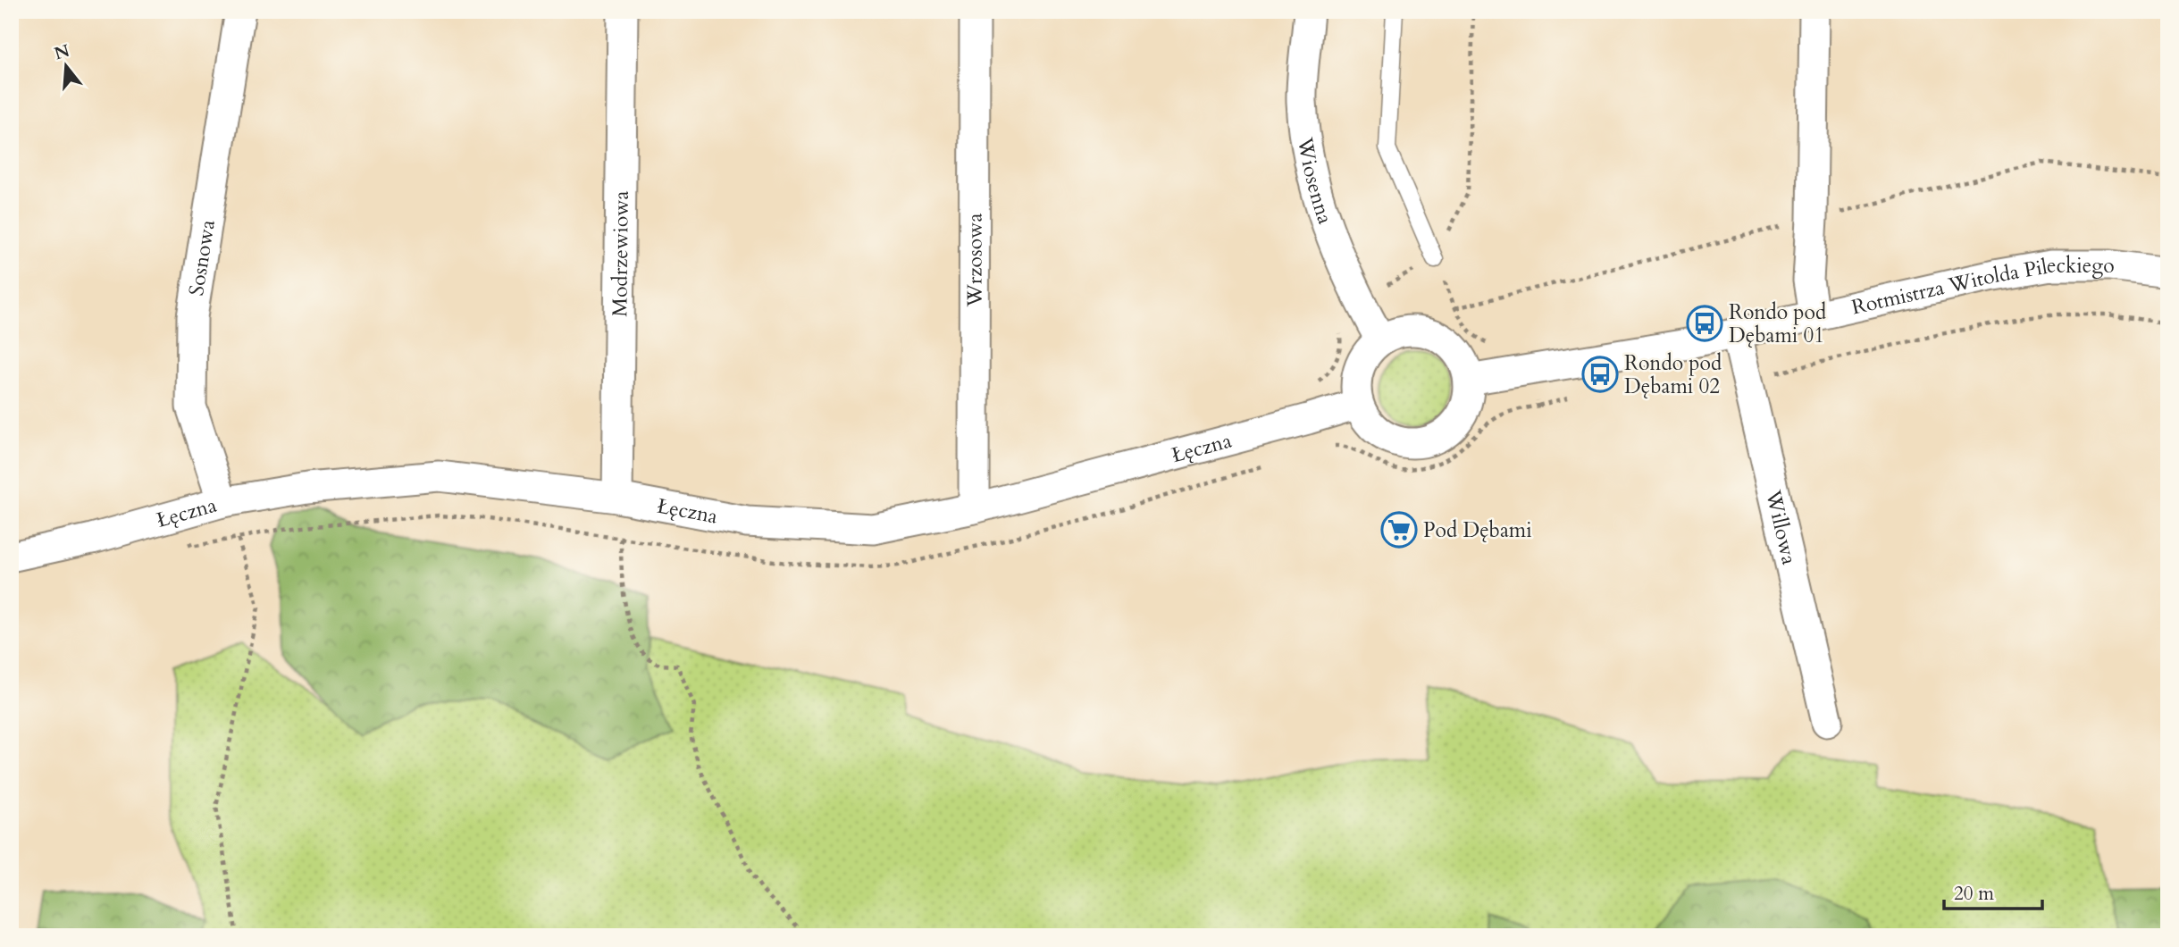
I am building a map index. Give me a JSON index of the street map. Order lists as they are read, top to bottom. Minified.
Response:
{"streets":{"street":["Wiosenna","Modrzewiowa","Sosnowa","Wrzosowa","Rotmistrza Witolda Pileckiego","Łęczna","Willowa"]},"crossings":[["Wiosenna","Rotmistrza Witolda Pileckiego"],["Wiosenna","Łęczna"],["Modrzewiowa","Łęczna"],["Sosnowa","Łęczna"],["Wrzosowa","Łęczna"],["Rotmistrza Witolda Pileckiego","Łęczna"],["Rotmistrza Witolda Pileckiego","Willowa"]],"places":{"bus stop":["Rondo pod Dębami 01","Rondo pod Dębami 02"],"supermarket":["Pod Dębami"]},"scale_bar":"20 m","north":"top"}
